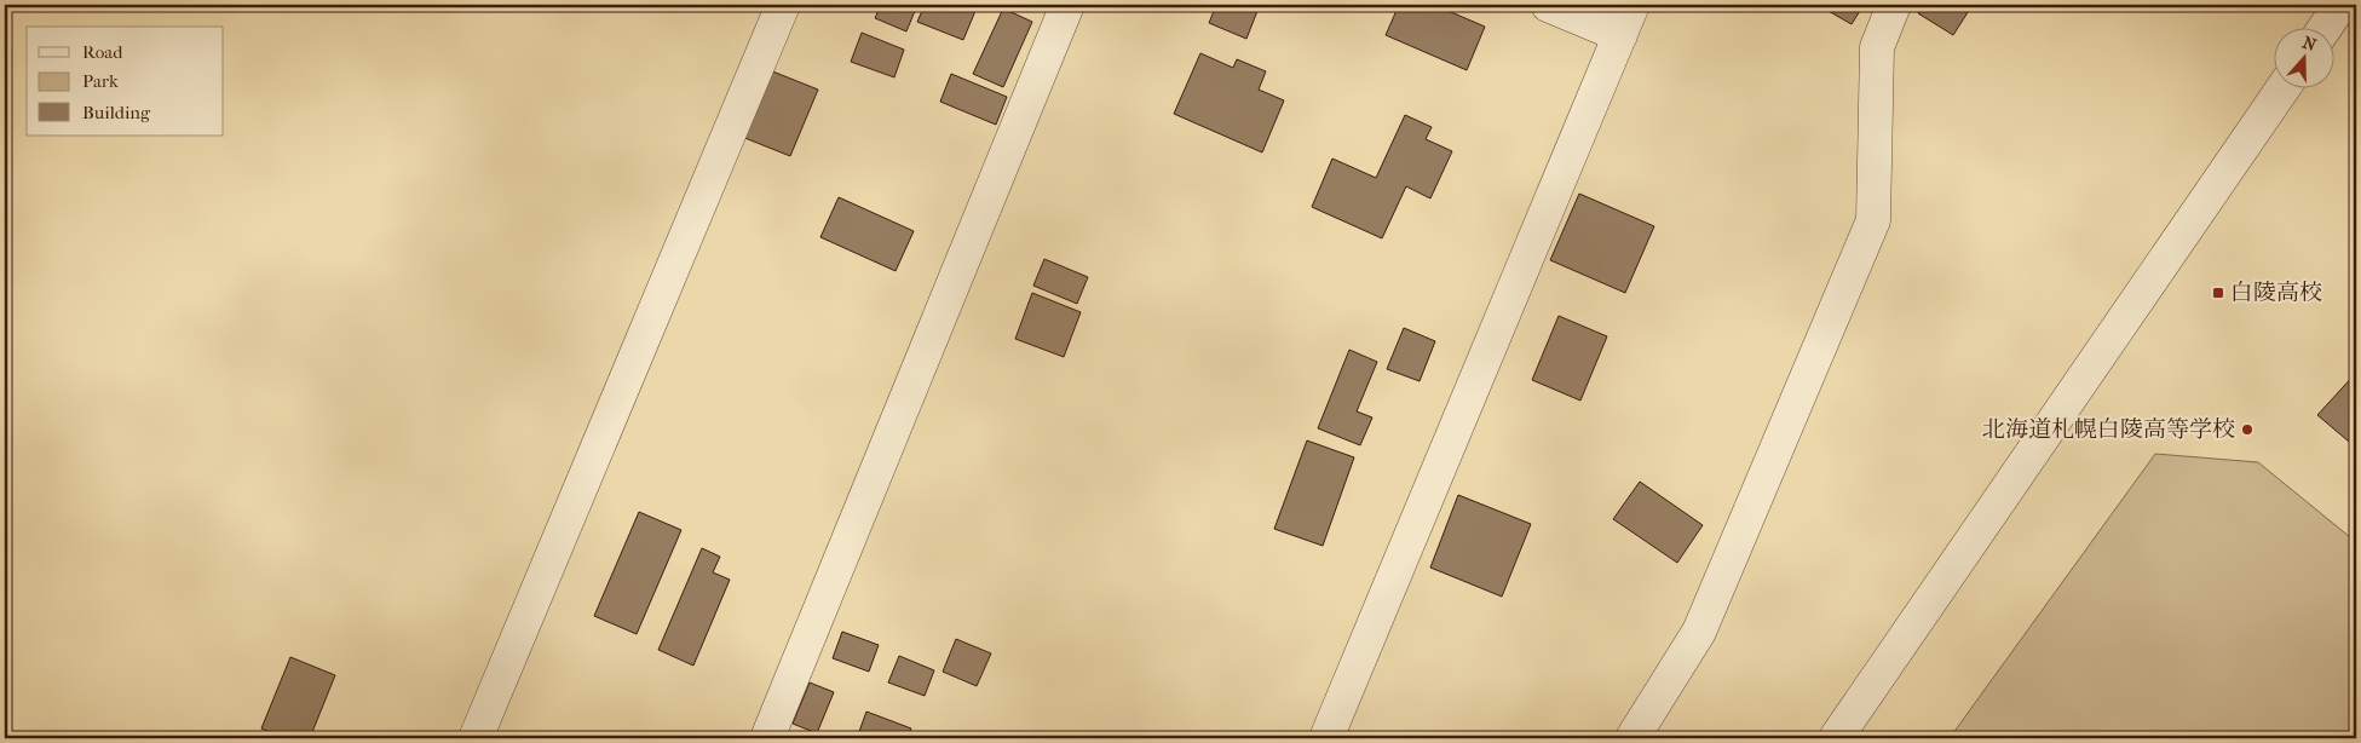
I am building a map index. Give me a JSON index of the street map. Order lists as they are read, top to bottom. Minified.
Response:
{"places":{"transit":["白陵高校"],"other":["北海道札幌白陵高等学校"]},"legend":["Road","Park","Building"],"north":"top"}
